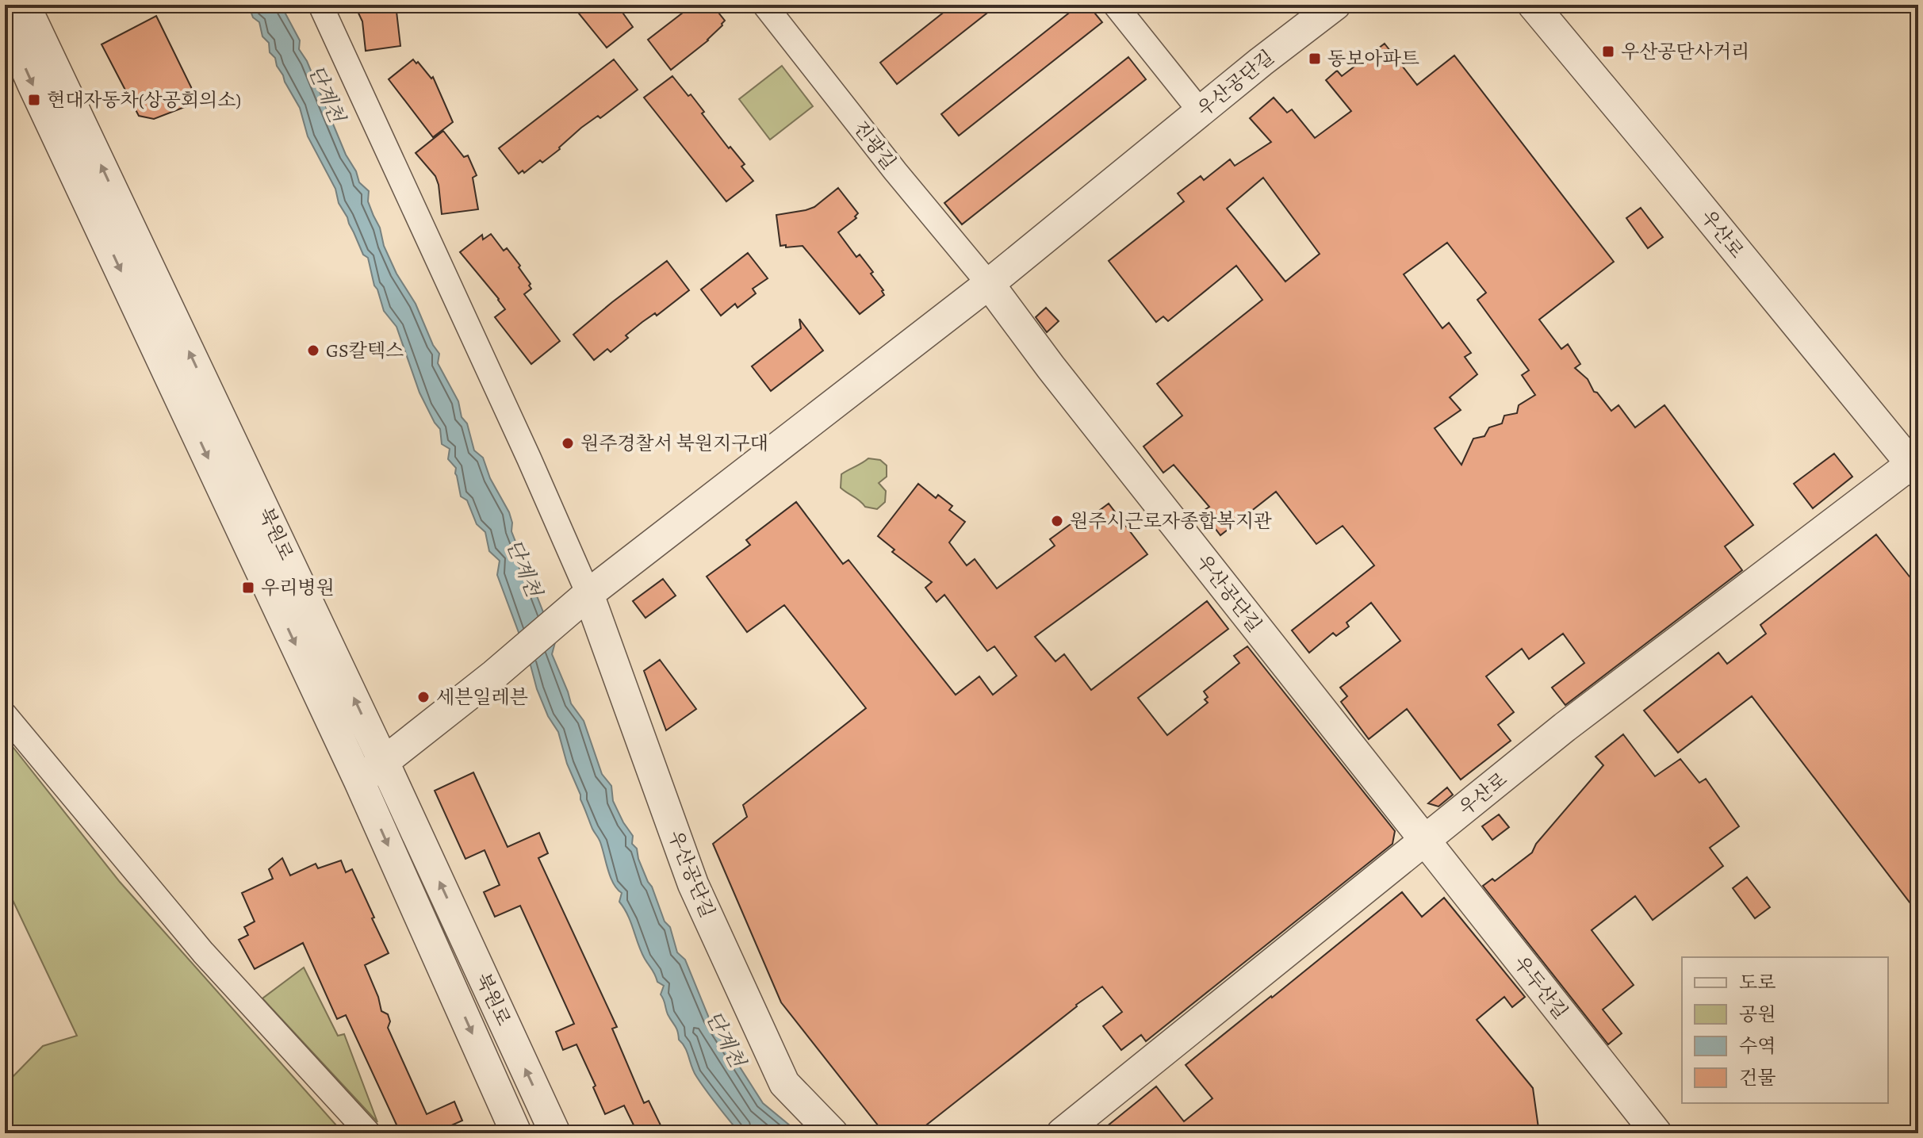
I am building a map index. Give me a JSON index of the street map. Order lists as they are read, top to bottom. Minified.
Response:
{"streets":{"street":["우산공단길","진광길","우산로","북원로","우두산길"]},"crossings":[["우산공단길","진광길"],["우산공단길","우산로"],["우산공단길","우두산길"],["우산로","우두산길"]],"water":["단계천"],"places":{"transit":["우산공단사거리","동보아파트","현대자동차(상공회의소)","우리병원"],"other":["GS칼텍스","원주경찰서 북원지구대","원주시근로자종합복지관","세븐일레븐"]},"legend":["도로","공원","수역","건물"]}
